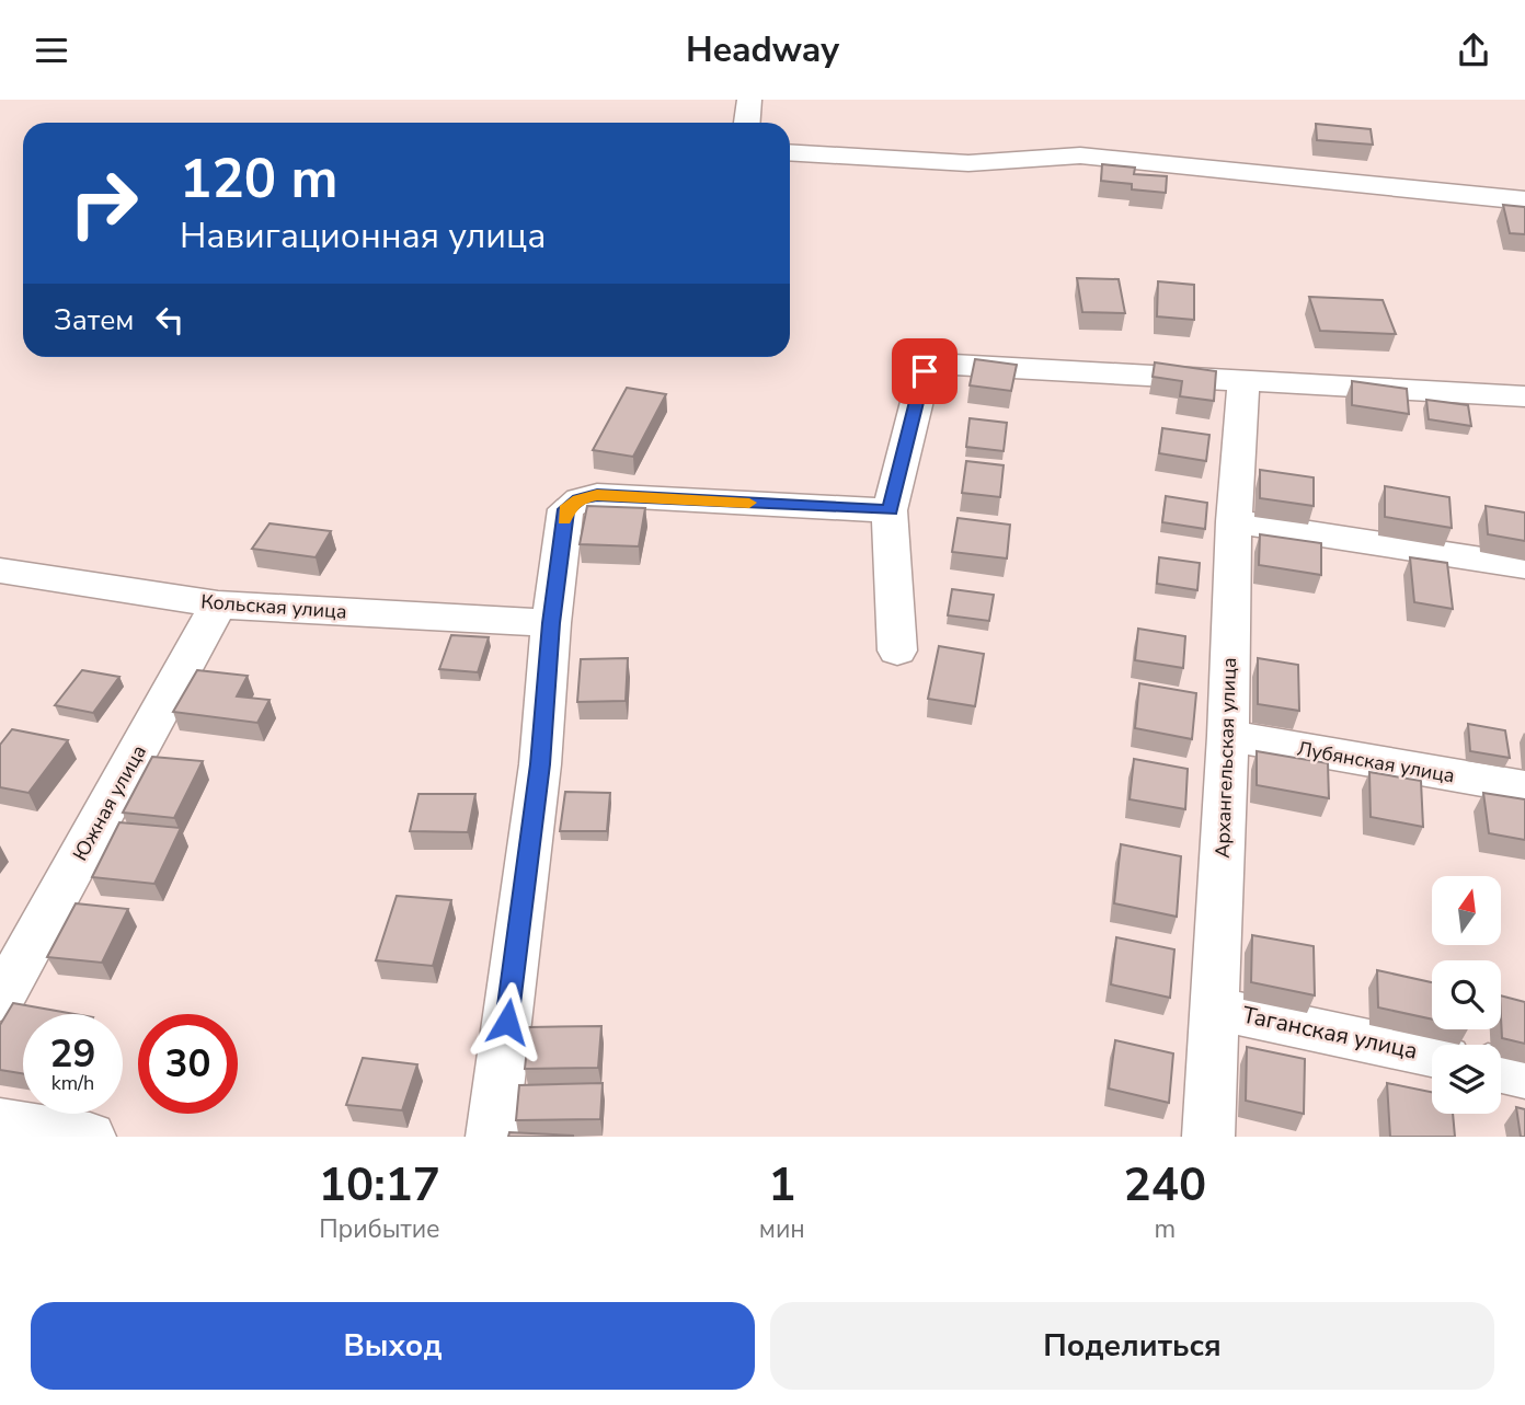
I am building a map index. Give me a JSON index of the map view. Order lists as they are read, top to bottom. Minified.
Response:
{"streets":{"street":["Кольская улица","Архангельская улица","Лубянская улица","Южная улица","Таганская улица"]},"crossings":[["Кольская улица","Южная улица"],["Архангельская улица","Лубянская улица"],["Архангельская улица","Таганская улица"]],"north":"top","page":{"header":"Headway","turn":["120 m","Навигационная улица"],"then":"Затем","speed":"29 km/h","limit":"30","eta":["10:17","Прибытие","1","мин","240","m"],"buttons":["Выход","Поделиться"]}}
